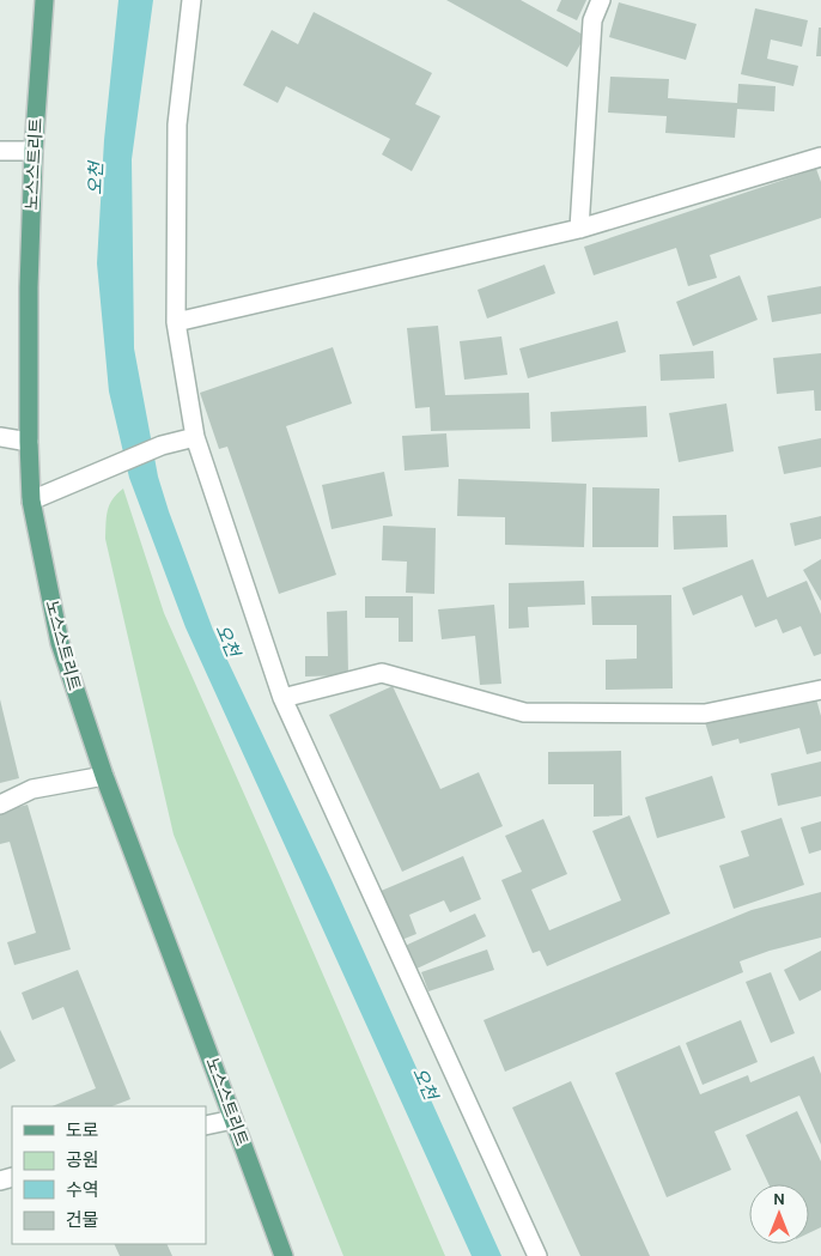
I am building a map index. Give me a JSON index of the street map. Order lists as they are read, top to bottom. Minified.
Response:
{"streets":{"main road":["노스스트리트"]},"water":["오천"],"legend":["도로","공원","수역","건물"],"north":"top"}
